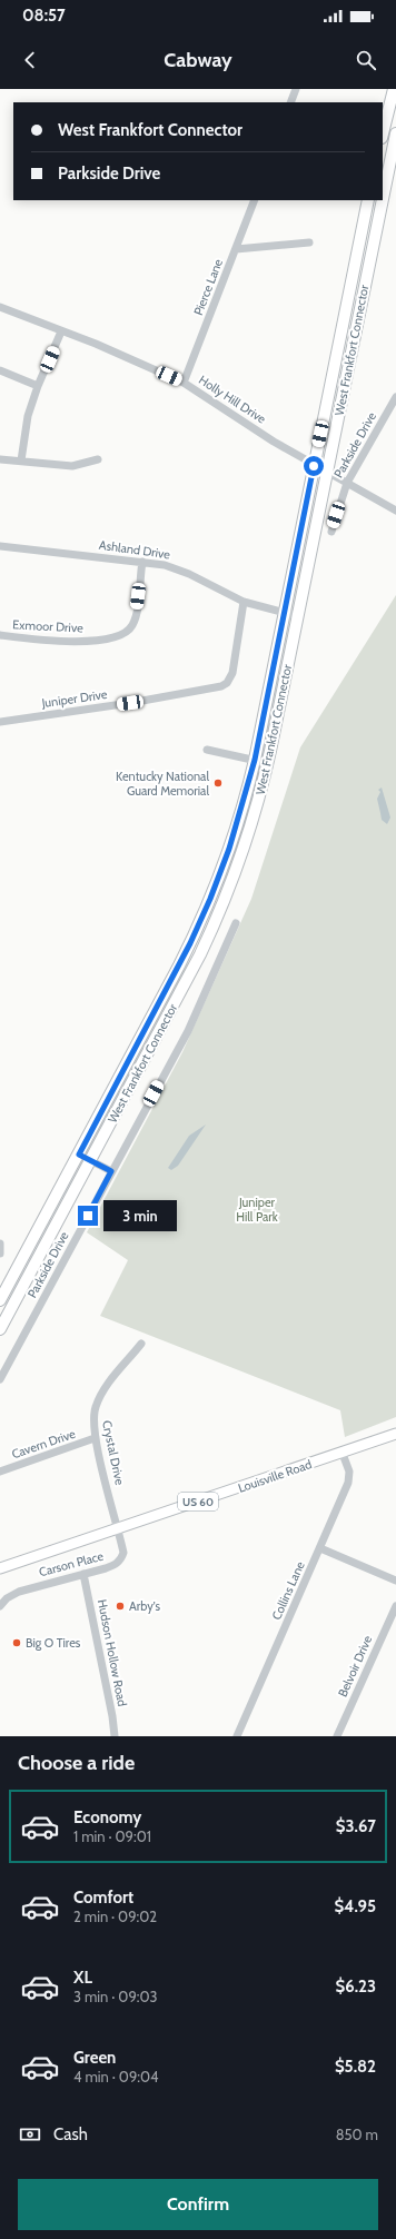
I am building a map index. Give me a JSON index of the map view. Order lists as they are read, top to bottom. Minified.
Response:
{"streets":{"highway":["West Frankfort Connector"],"main road":["Louisville Road","US 60"],"street":["Pierce Lane","Holly Hill Drive","Parkside Drive","Ashland Drive","Exmoor Drive","Juniper Drive","Cavern Drive","Crystal Drive","Carson Place","Collins Lane","Hudson Hollow Road","Belvoir Drive"]},"crossings":[["Pierce Lane","Holly Hill Drive"],["West Frankfort Connector","Holly Hill Drive"],["West Frankfort Connector","Ashland Drive"],["Holly Hill Drive","Parkside Drive"],["Ashland Drive","Exmoor Drive"],["Ashland Drive","Juniper Drive"],["Cavern Drive","Crystal Drive"],["Crystal Drive","Louisville Road"],["Crystal Drive","Carson Place"],["Louisville Road","Carson Place"],["Louisville Road","Collins Lane"],["Carson Place","Hudson Hollow Road"]],"parks":["Juniper Hill Park"],"places":["Kentucky National Guard Memorial","Arby's","Big O Tires"],"page":{"status":"08:57","header":"Cabway","banner":["West Frankfort Connector","Parkside Drive"],"bubble":"3 min","heading":"Choose a ride","list":[{"name":"Economy","note":"1 min · 09:01","value":"$3.67"},{"name":"Comfort","note":"2 min · 09:02","value":"$4.95"},{"name":"XL","note":"3 min · 09:03","value":"$6.23"},{"name":"Green","note":"4 min · 09:04","value":"$5.82"}],"pay":["Cash","850 m"],"buttons":"Confirm"}}
